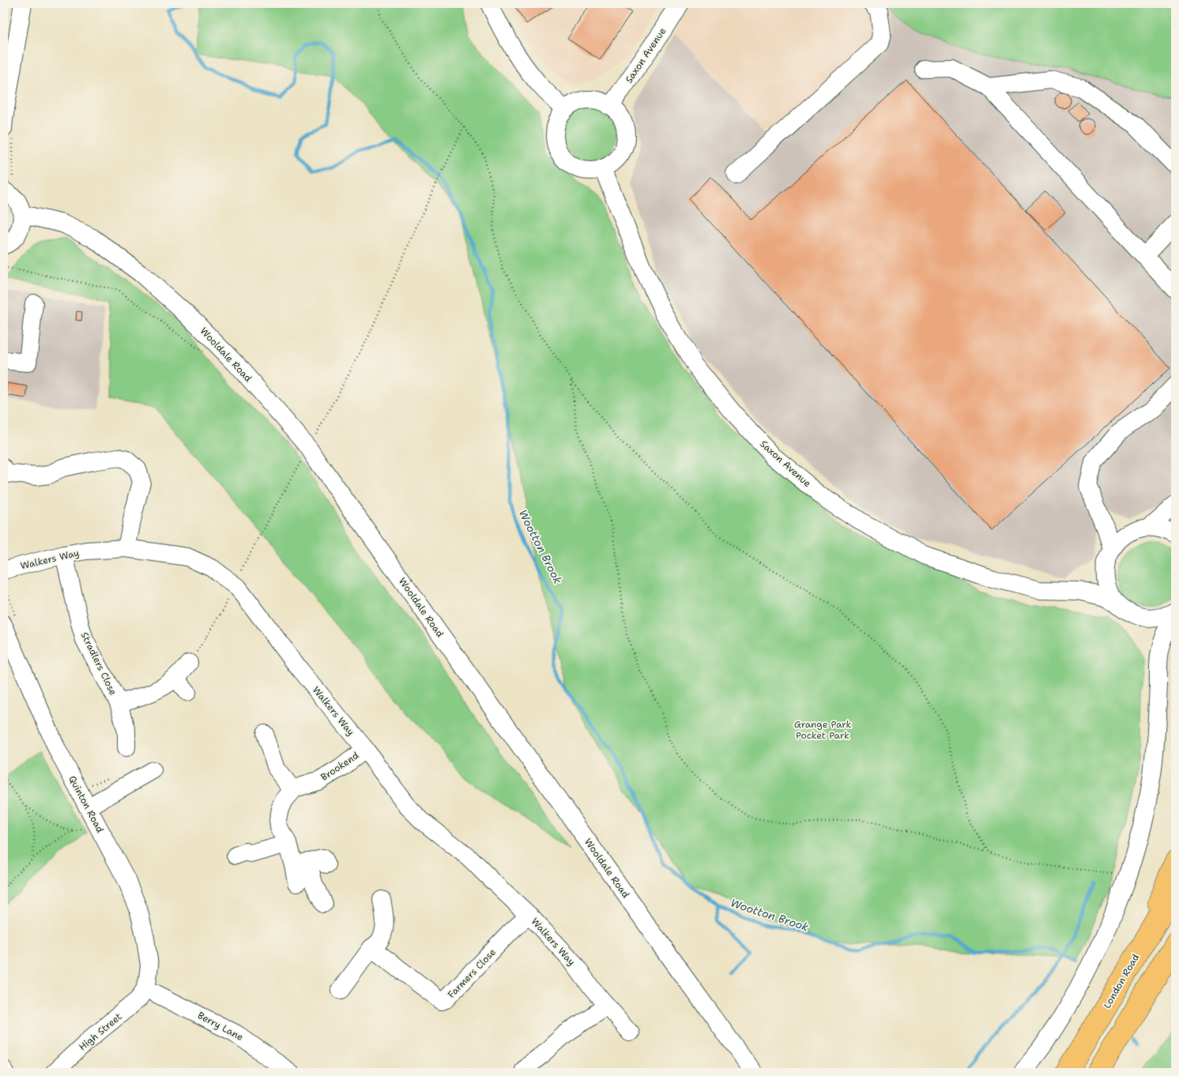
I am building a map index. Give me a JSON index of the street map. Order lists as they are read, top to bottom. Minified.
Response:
{"streets":{"highway":["London Road"],"street":["Saxon Avenue","Wooldale Road","Walkers Way","Stradlers Close","Brookend","Quinton Road","Farmers Close","Berry Lane","High Street"]},"crossings":[["Walkers Way","Stradlers Close"],["Walkers Way","Brookend"],["Walkers Way","Farmers Close"],["Quinton Road","Berry Lane"],["Quinton Road","High Street"],["Berry Lane","High Street"]],"water":["Wootton Brook"],"parks":["Grange Park Pocket Park"]}
